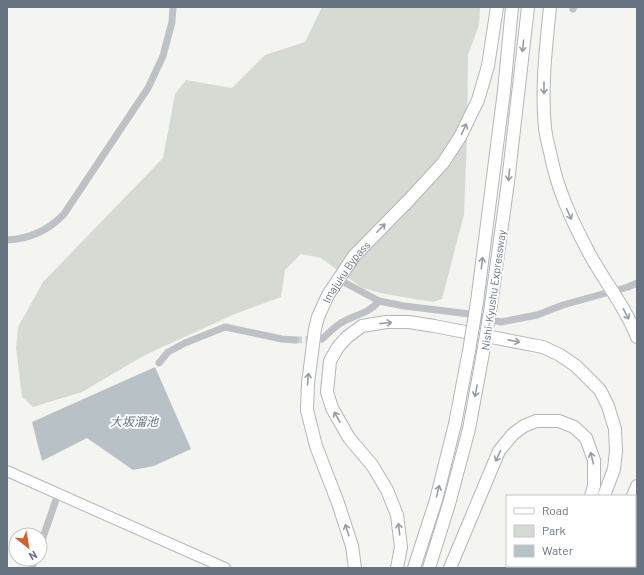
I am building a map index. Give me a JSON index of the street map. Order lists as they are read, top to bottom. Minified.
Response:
{"streets":{"highway":["Imajuku Bypass","Nishi-Kyushu Expressway"]},"one_way":["Imajuku Bypass"],"water":["大坂溜池"],"legend":["Road","Park","Water"],"north":"bottom right"}
